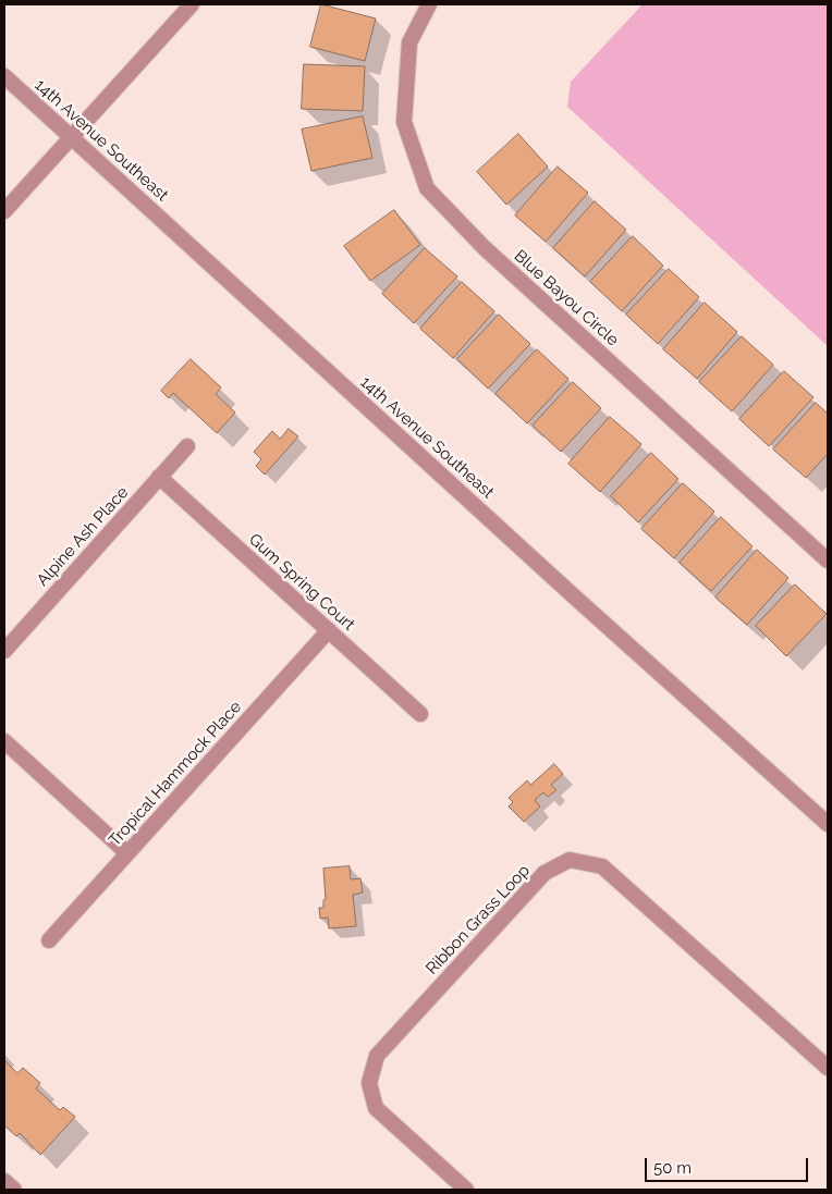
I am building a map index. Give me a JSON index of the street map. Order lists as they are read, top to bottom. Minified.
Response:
{"streets":{"street":["14th Avenue Southeast","Blue Bayou Circle","Alpine Ash Place","Gum Spring Court","Tropical Hammock Place","Ribbon Grass Loop"]},"crossings":[["Alpine Ash Place","Gum Spring Court"],["Gum Spring Court","Tropical Hammock Place"]],"scale_bar":"50 m"}
